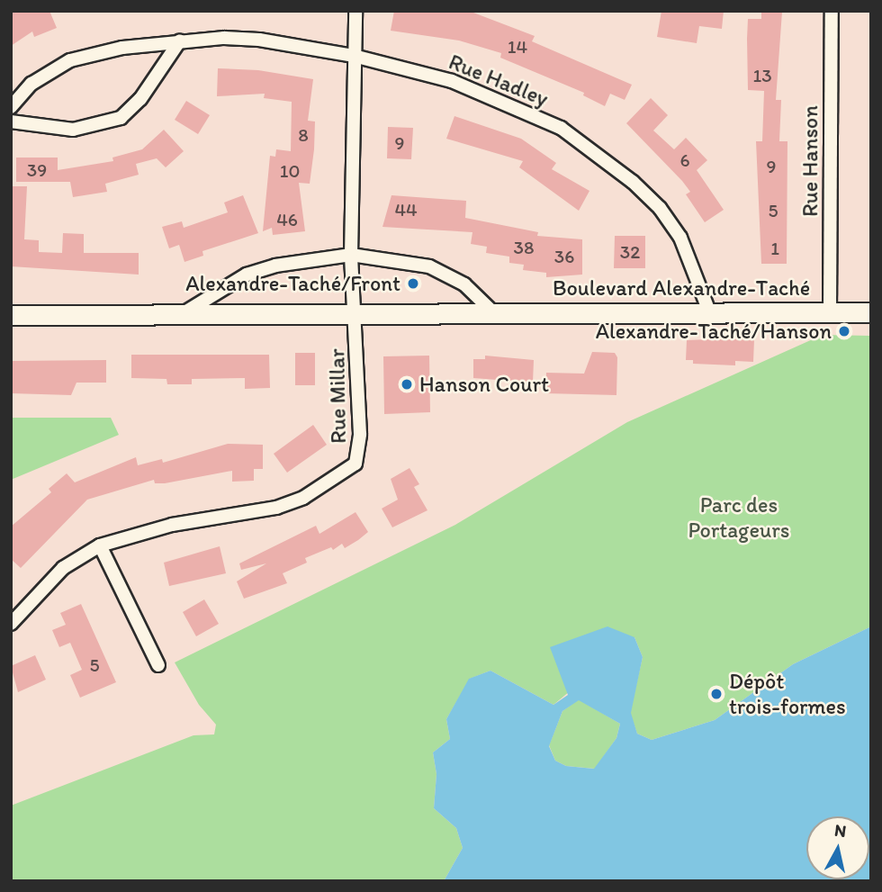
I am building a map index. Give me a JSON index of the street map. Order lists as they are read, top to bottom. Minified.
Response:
{"streets":{"main road":["Boulevard Alexandre-Taché"],"street":["Rue Hadley","Rue Hanson","Rue Millar"]},"crossings":[["Rue Hadley","Boulevard Alexandre-Taché"],["Rue Hadley","Rue Millar"],["Rue Hanson","Boulevard Alexandre-Taché"],["Boulevard Alexandre-Taché","Rue Millar"]],"parks":["Parc des Portageurs"],"places":["Alexandre-Taché/Front","Alexandre-Taché/Hanson","Hanson Court","Dépôt trois-formes"],"house_numbers":["14","13","8","9","6","9","39","10","44","5","46","38","1","32","36","5"],"north":"top"}
